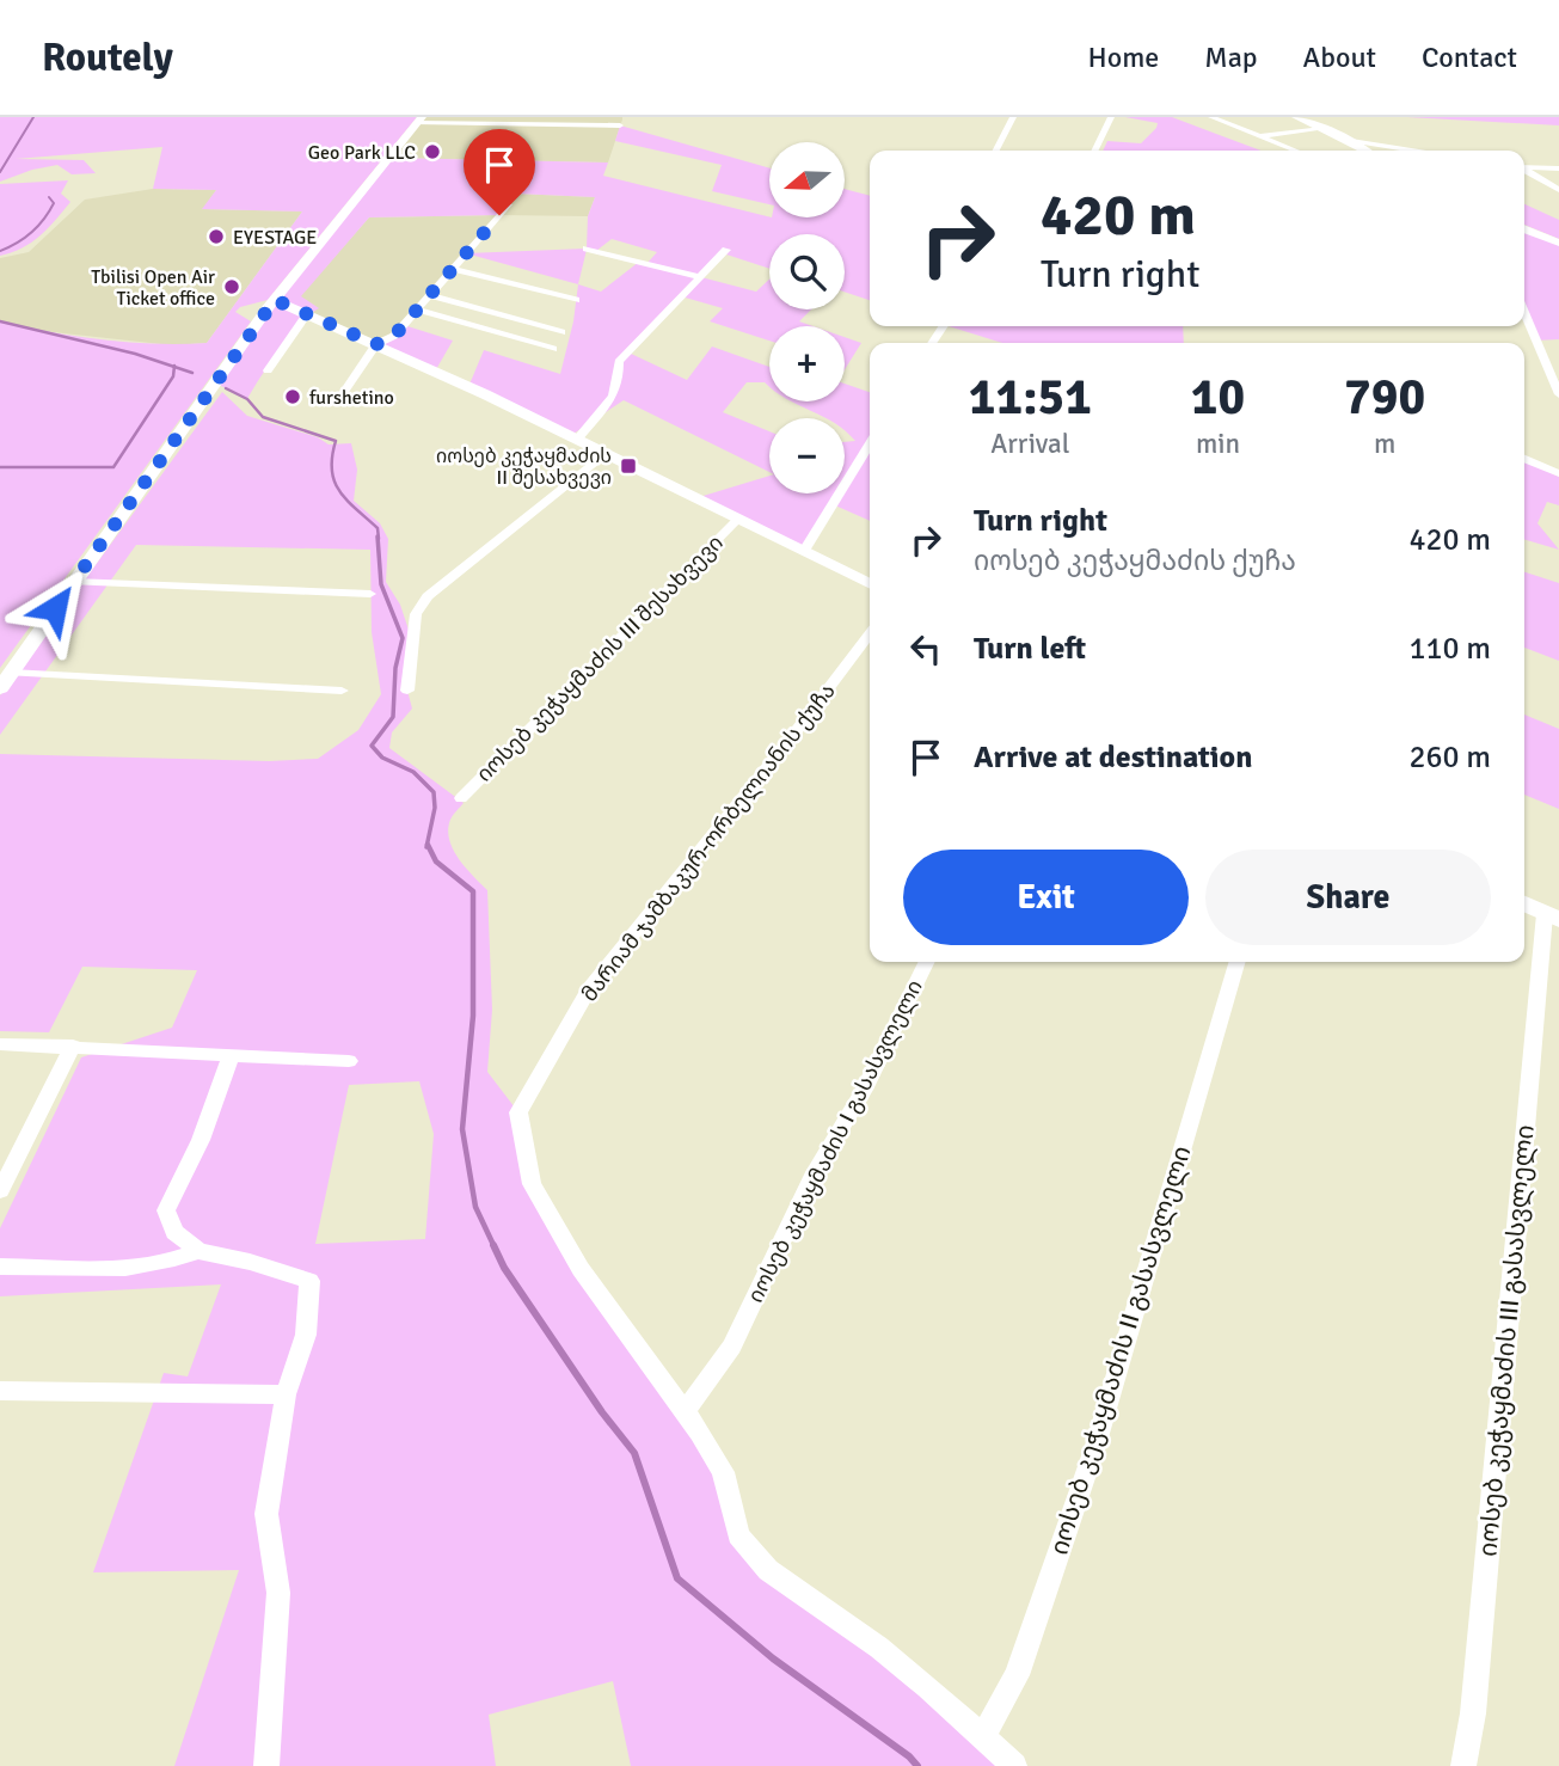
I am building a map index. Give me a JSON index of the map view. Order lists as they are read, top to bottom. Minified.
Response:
{"streets":{"street":["იოსებ კეჭაყმაძის III შესახვევი","მარიამ ჯამბაკურ-ორბელიანის ქუჩა","იოსებ კეჭაყმაძის I გასასვლელი","იოსებ კეჭაყმაძის III გასასვლელი","იოსებ კეჭაყმაძის II გასასვლელი"]},"crossings":[["მარიამ ჯამბაკურ-ორბელიანის ქუჩა","იოსებ კეჭაყმაძის I გასასვლელი"],["მარიამ ჯამბაკურ-ორბელიანის ქუჩა","იოსებ კეჭაყმაძის II გასასვლელი"]],"places":{"other":["Geo Park LLC","EYESTAGE","Tbilisi Open Air Ticket office","furshetino"],"transit":["იოსებ კეჭაყმაძის II შესახვევი"]},"north":"left","page":{"header":"Routely","nav":["Home","Map","About","Contact"],"map_buttons":["+","−"],"turn":["420 m","Turn right"],"eta":["11:51","Arrival","10","min","790","m"],"list":[{"name":"Turn right","note":"იოსებ კეჭაყმაძის ქუჩა","value":"420 m"},{"name":"Turn left","value":"110 m"},{"name":"Arrive at destination","value":"260 m"}],"buttons":["Exit","Share"]}}
